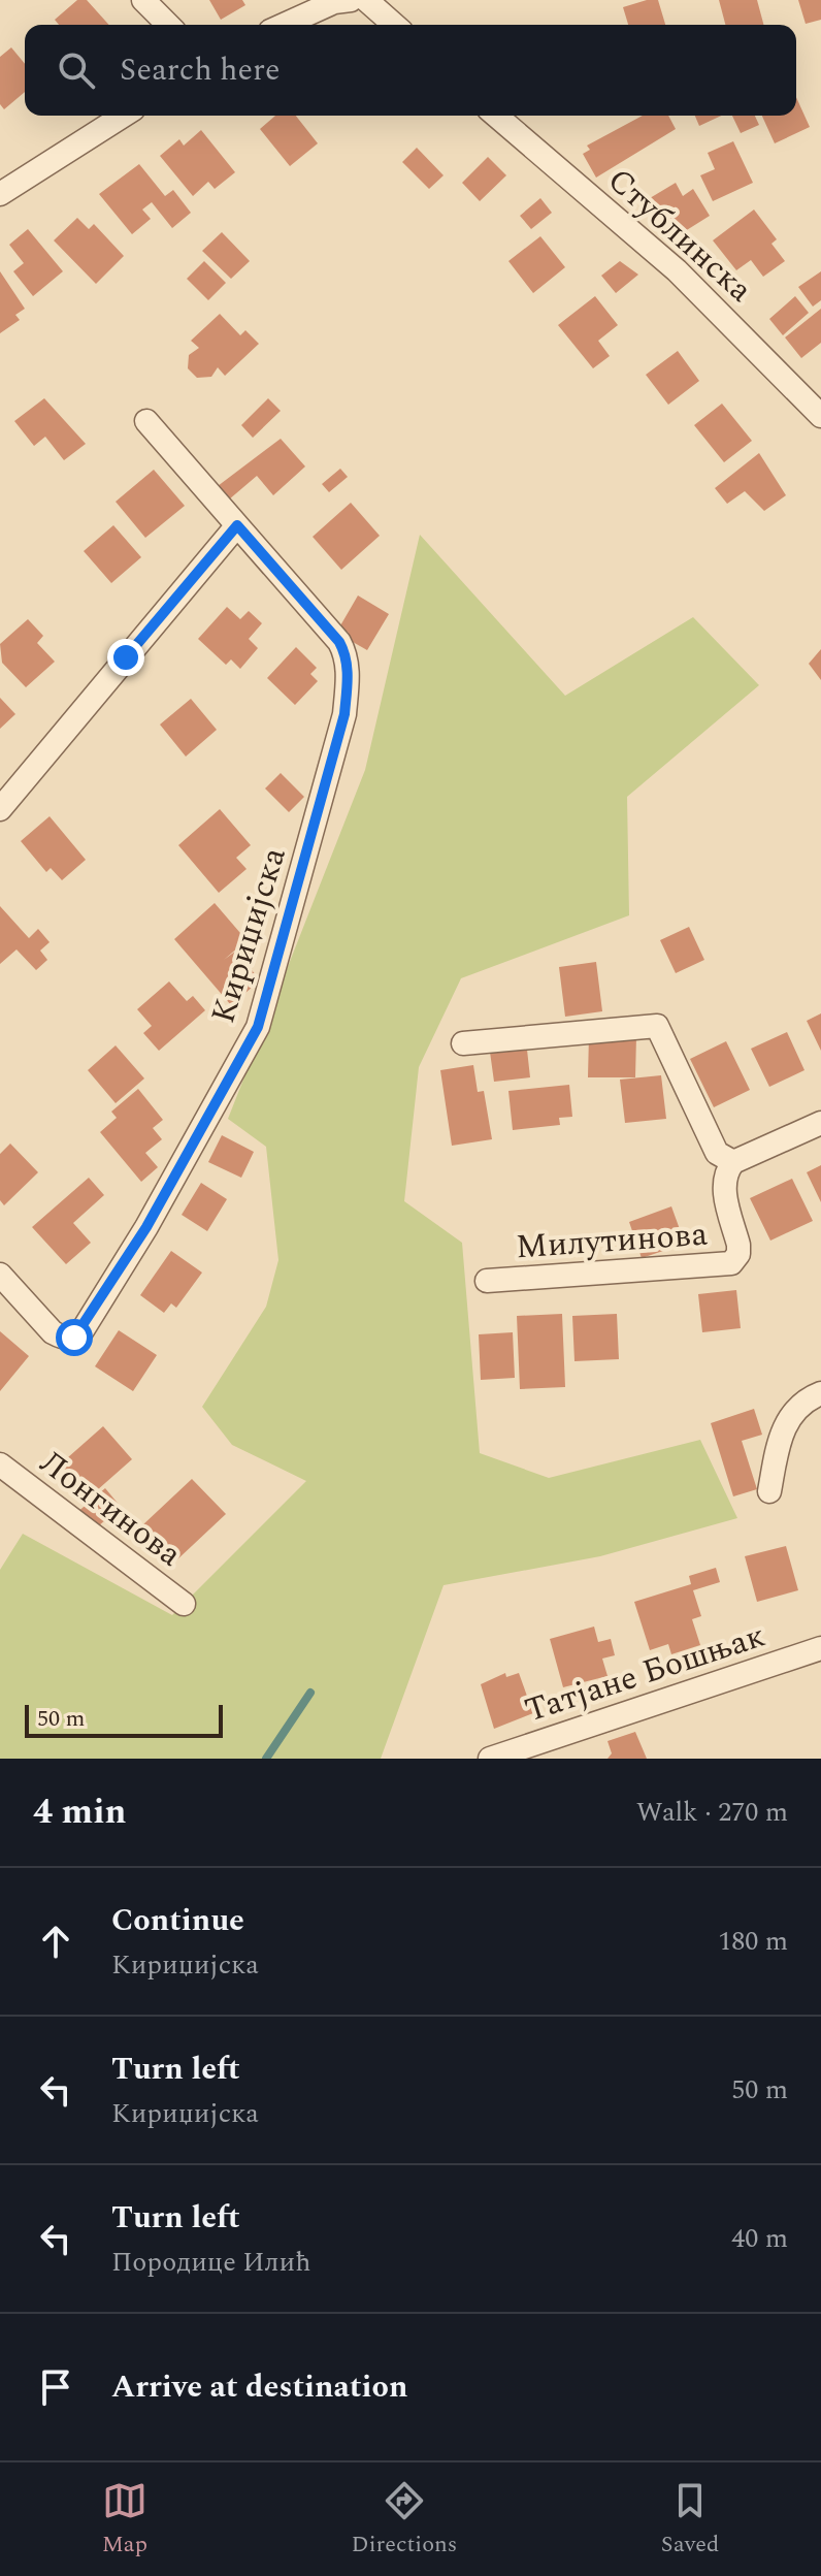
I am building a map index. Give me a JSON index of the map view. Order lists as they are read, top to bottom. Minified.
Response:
{"streets":{"street":["Стублинска","Кириџијска","Милутинова","Лонгинова","Татјане Бошњак"]},"scale_bar":"50 m","page":{"search":"Search here","scale":"50 m","heading":["4 min","Walk · 270 m"],"list":[["Continue","Кириџијска","180 m"],["Turn left","Кириџијска","50 m"],["Turn left","Породице Илић","40 m"],"Arrive at destination"],"nav":["Map","Directions","Saved"]}}
